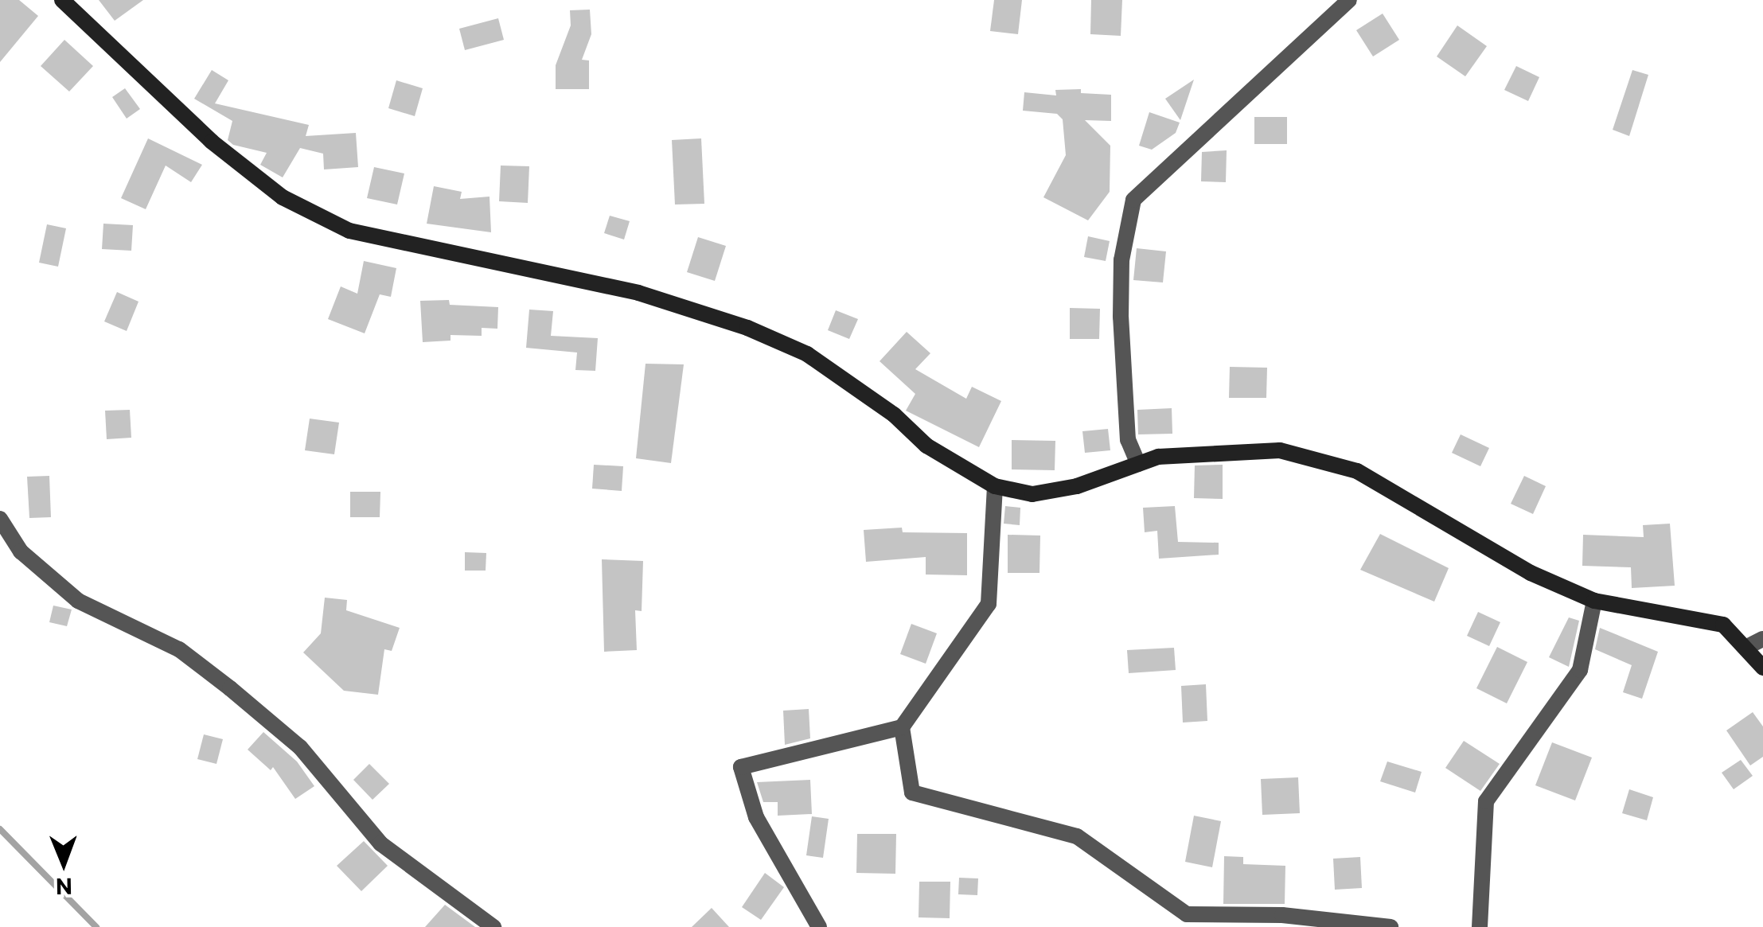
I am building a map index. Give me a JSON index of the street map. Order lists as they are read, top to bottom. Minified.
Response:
{"north":"bottom"}
